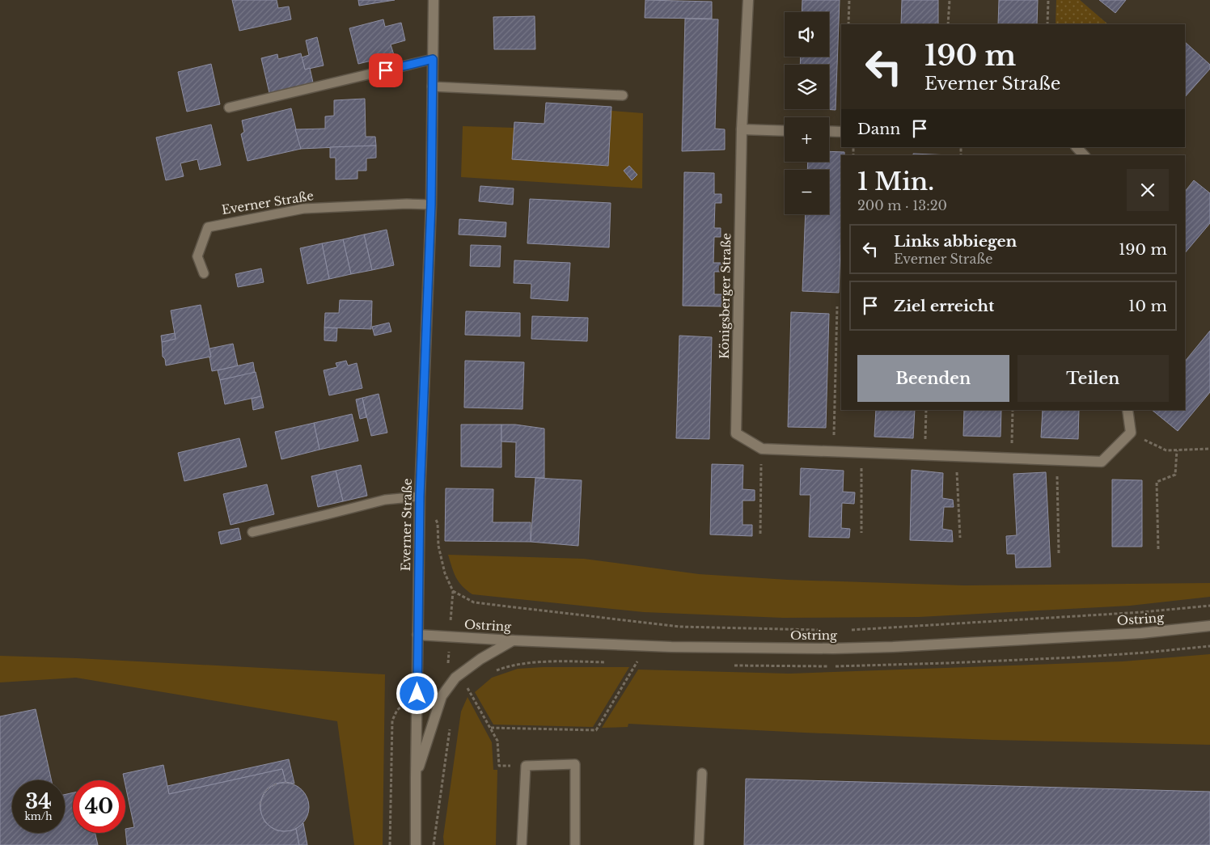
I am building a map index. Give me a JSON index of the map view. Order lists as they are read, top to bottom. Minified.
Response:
{"streets":{"street":["Everner Straße","Königsberger Straße","Ostring"]},"crossings":[["Everner Straße","Ostring"]],"page":{"map_buttons":["+","−"],"turn":["190 m","Everner Straße"],"then":"Dann","heading":["1 Min.","200 m · 13:20"],"list":[{"name":"Links abbiegen","note":"Everner Straße","value":"190 m"},{"name":"Ziel erreicht","value":"10 m"}],"buttons":["Beenden","Teilen"],"speed":"34 km/h","limit":"40"}}
